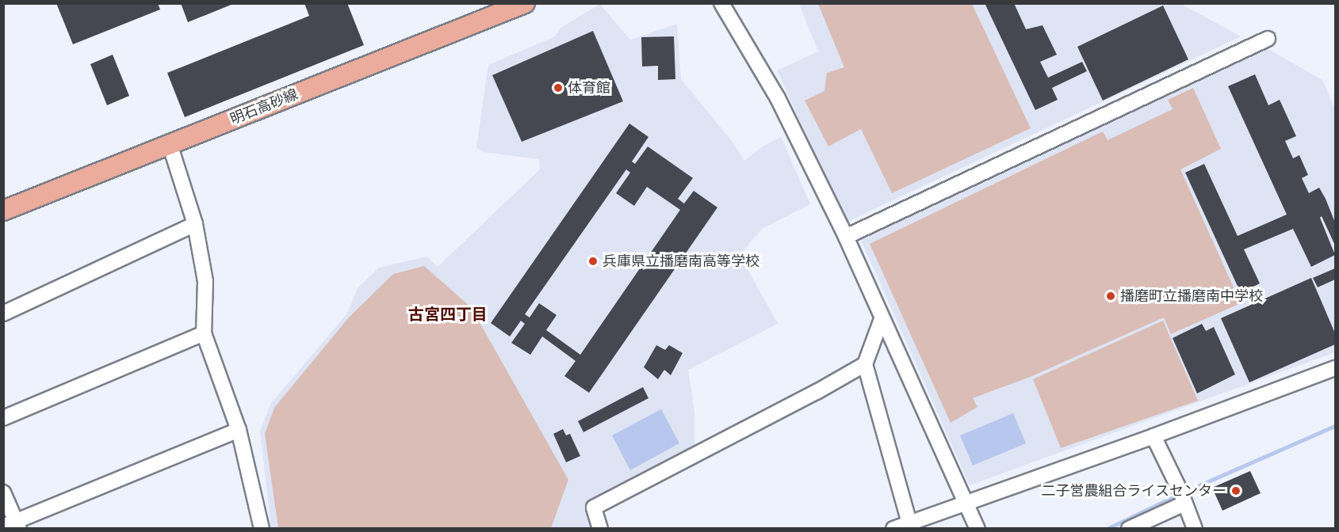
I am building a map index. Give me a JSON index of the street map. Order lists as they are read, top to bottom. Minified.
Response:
{"streets":{"main road":["明石高砂線"]},"districts":["古宮四丁目"],"places":["体育館","兵庫県立播磨南高等学校","播磨町立播磨南中学校","二子営農組合ライスセンター"]}
